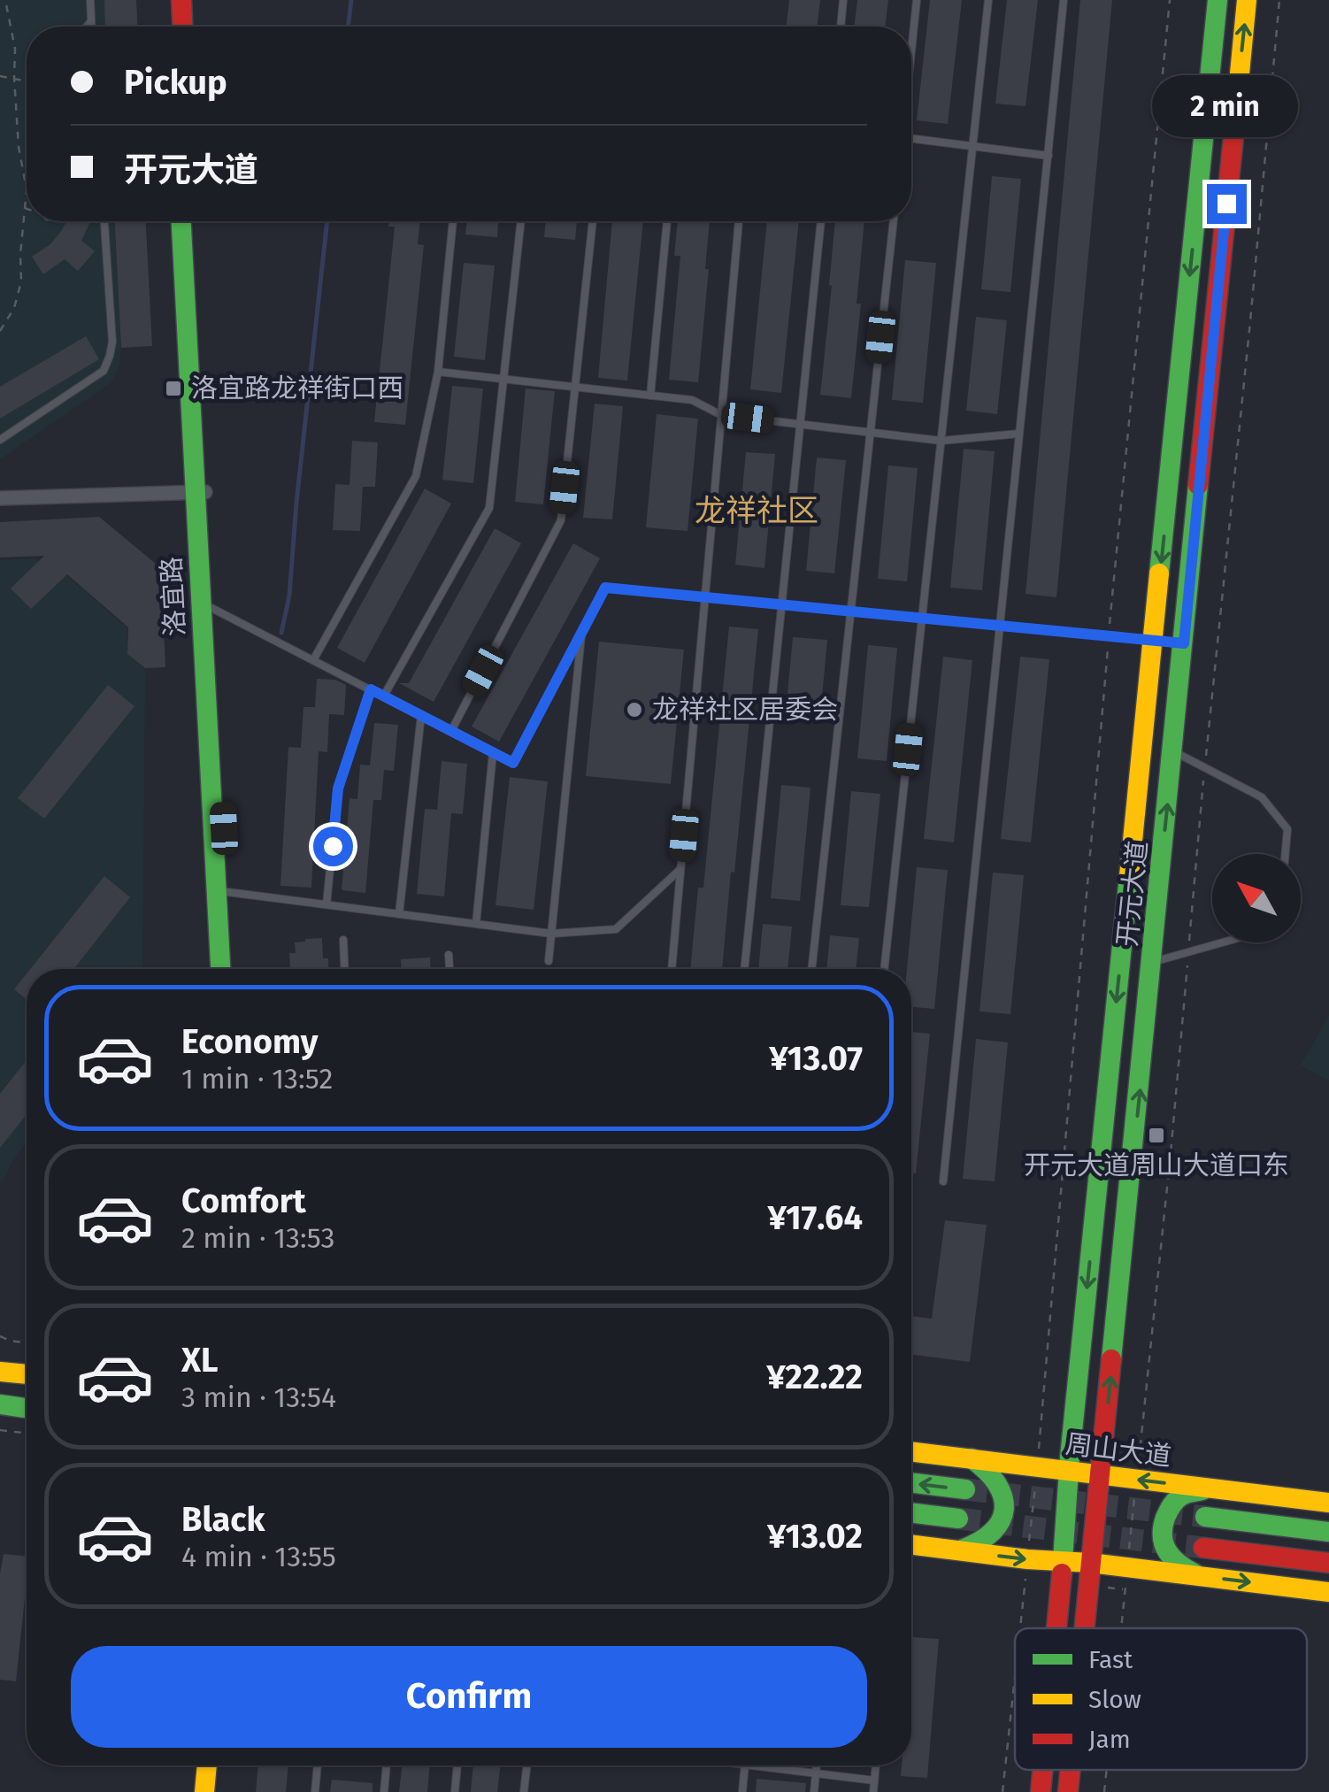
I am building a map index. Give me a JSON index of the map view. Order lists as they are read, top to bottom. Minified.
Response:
{"streets":{"main road":["洛宜路","开元大道","周山大道"]},"crossings":[["开元大道","周山大道"]],"districts":["龙祥社区"],"places":{"transit":["洛宜路龙祥街口西","开元大道周山大道口东"],"other":["龙祥社区居委会"]},"legend":["Fast","Slow","Jam"],"north":"top left","page":{"banner":["Pickup","开元大道"],"bubble":"2 min","list":[{"name":"Economy","note":"1 min · 13:52","value":"¥13.07"},{"name":"Comfort","note":"2 min · 13:53","value":"¥17.64"},{"name":"XL","note":"3 min · 13:54","value":"¥22.22"},{"name":"Black","note":"4 min · 13:55","value":"¥13.02"}],"buttons":"Confirm"}}
